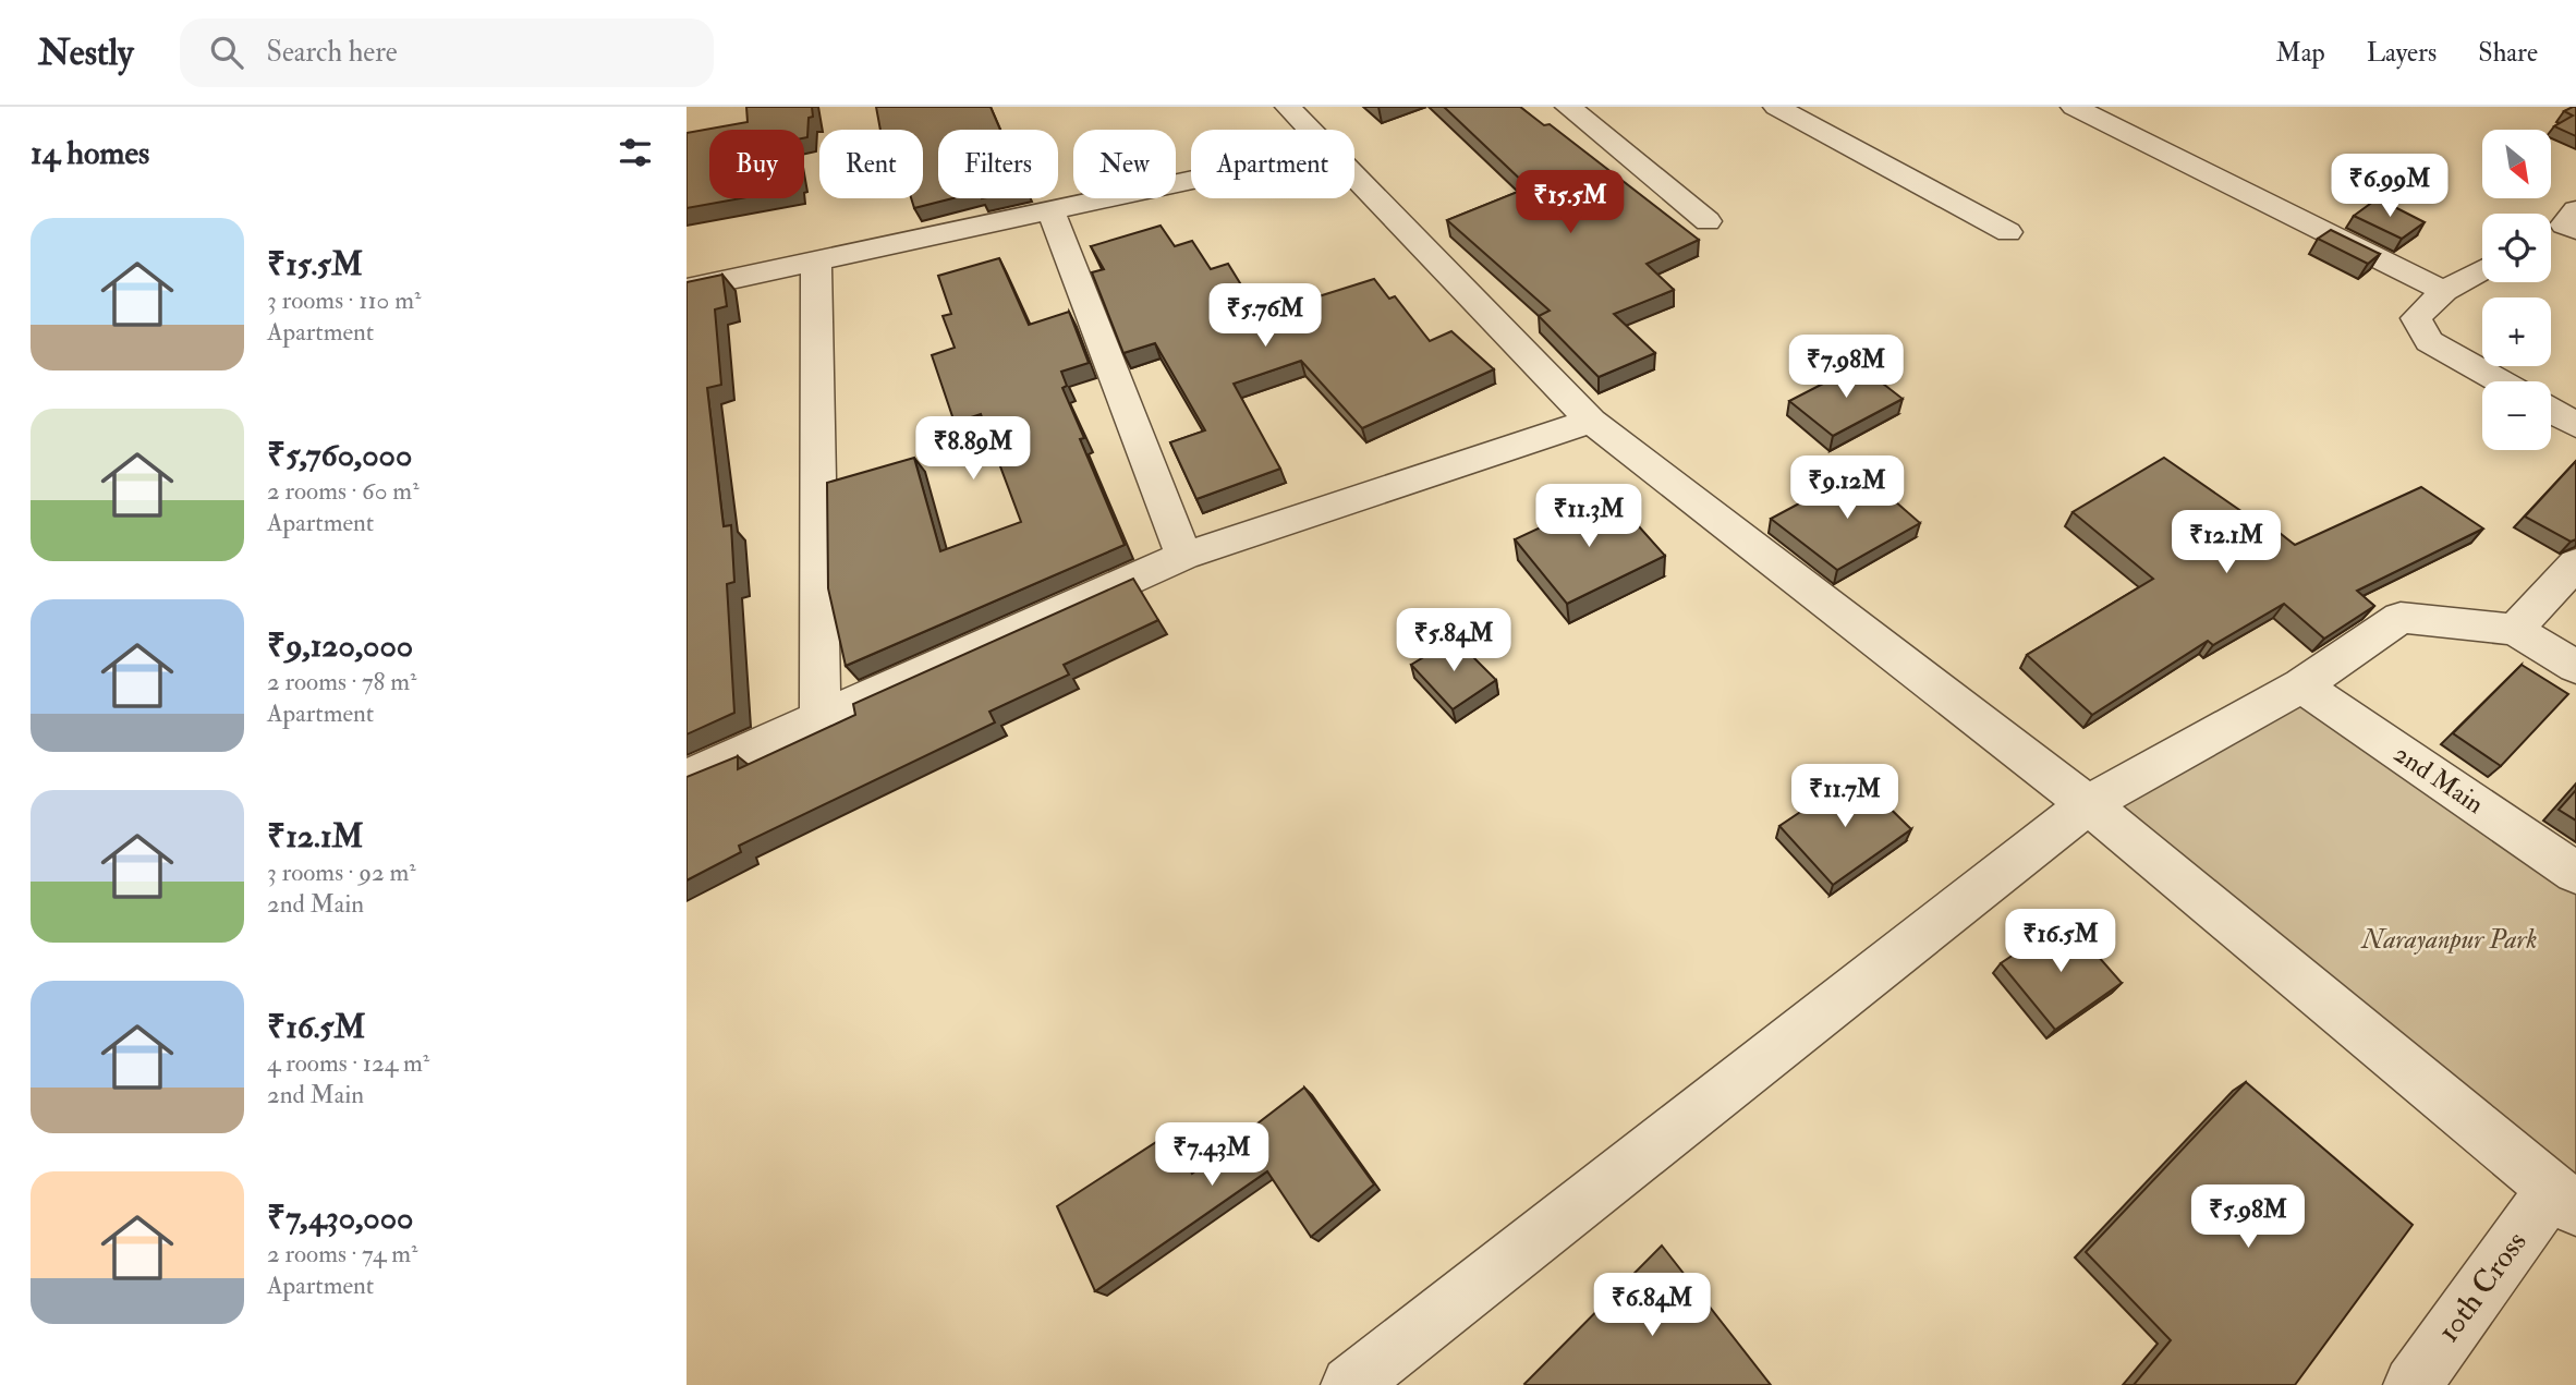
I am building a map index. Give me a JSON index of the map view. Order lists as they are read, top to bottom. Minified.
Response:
{"streets":{"street":["2nd Main","10th Cross"]},"parks":["Narayanpur Park"],"north":"bottom right","page":{"header":"Nestly","search":"Search here","nav":["Map","Layers","Share"],"heading":"14 homes","map_buttons":["+","−"],"chip":["Buy","Rent","Filters","New","Apartment"],"price":["₹6.99M","₹15.5M","₹5.76M","₹7.98M","₹8.89M","₹9.12M","₹11.3M","₹12.1M","₹5.84M","₹11.7M","₹16.5M","₹7.43M","₹5.98M","₹6.84M"],"list":[{"name":"₹15.5M","note":"3 rooms · 110 m² · Apartment"},{"name":"₹5,760,000","note":"2 rooms · 60 m² · Apartment"},{"name":"₹9,120,000","note":"2 rooms · 78 m² · Apartment"},{"name":"₹12.1M","note":"3 rooms · 92 m² · 2nd Main"},{"name":"₹16.5M","note":"4 rooms · 124 m² · 2nd Main"},{"name":"₹7,430,000","note":"2 rooms · 74 m² · Apartment"}]}}
